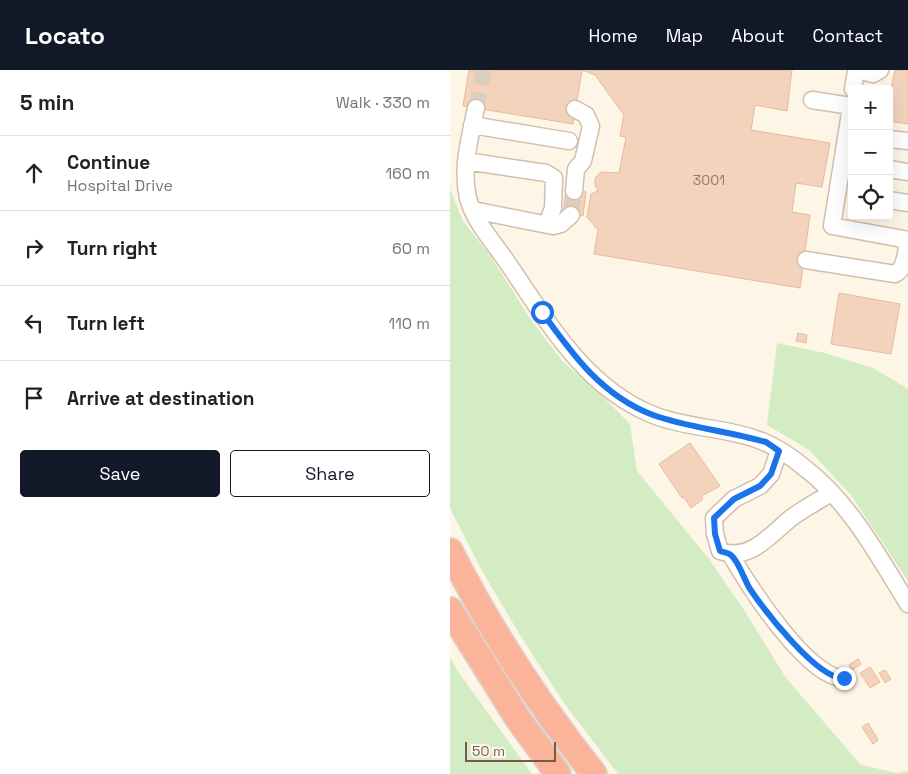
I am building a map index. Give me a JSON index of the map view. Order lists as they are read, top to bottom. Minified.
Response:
{"house_numbers":["3001"],"scale_bar":"50 m","page":{"header":"Locato","nav":["Home","Map","About","Contact"],"heading":["5 min","Walk · 330 m"],"map_buttons":["+","−"],"list":[["Continue","Hospital Drive","160 m"],["Turn right","60 m"],["Turn left","110 m"],"Arrive at destination"],"buttons":["Save","Share"],"scale":"50 m"}}
